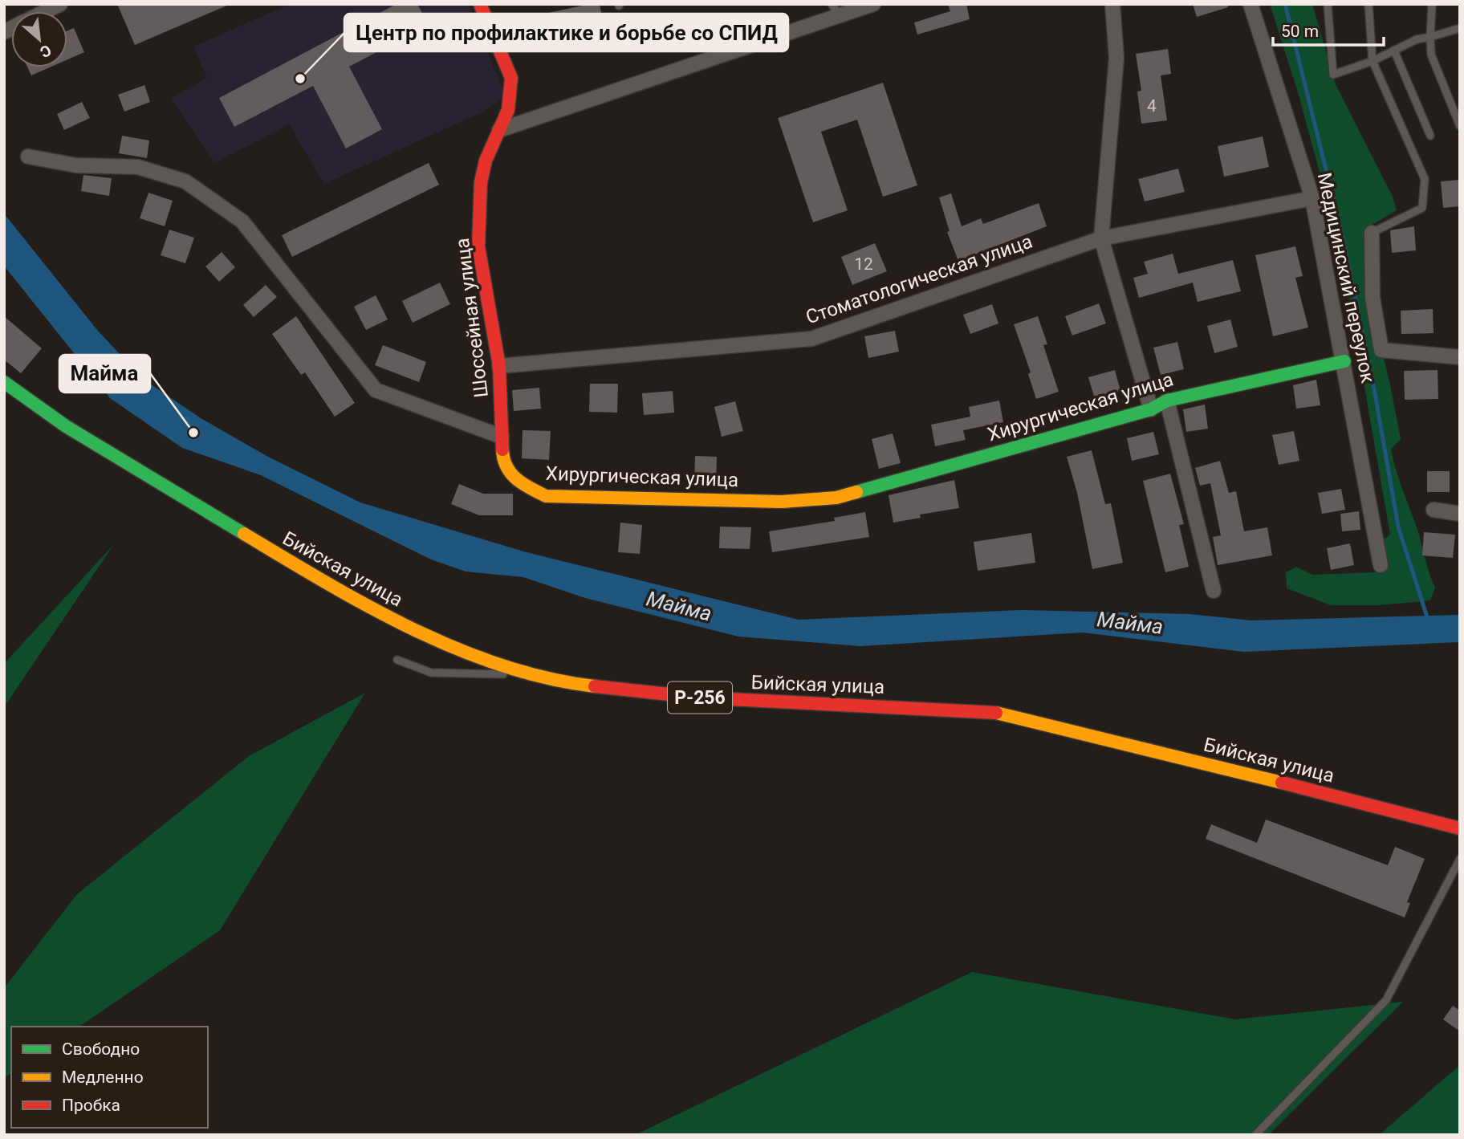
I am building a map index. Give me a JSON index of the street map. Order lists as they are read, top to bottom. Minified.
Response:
{"streets":{"main road":["Шоссейная улица","Хирургическая улица","Бийская улица","Р-256"],"street":["Медицинский переулок","Стоматологическая улица"]},"crossings":[["Медицинский переулок","Стоматологическая улица"],["Медицинский переулок","Хирургическая улица"],["Стоматологическая улица","Шоссейная улица"],["Шоссейная улица","Хирургическая улица"]],"water":["Майма"],"places":["Центр по профилактике и борьбе со СПИД","Майма"],"house_numbers":["4","12"],"legend":["Свободно","Медленно","Пробка"],"scale_bar":"50 m","north":"bottom right"}
